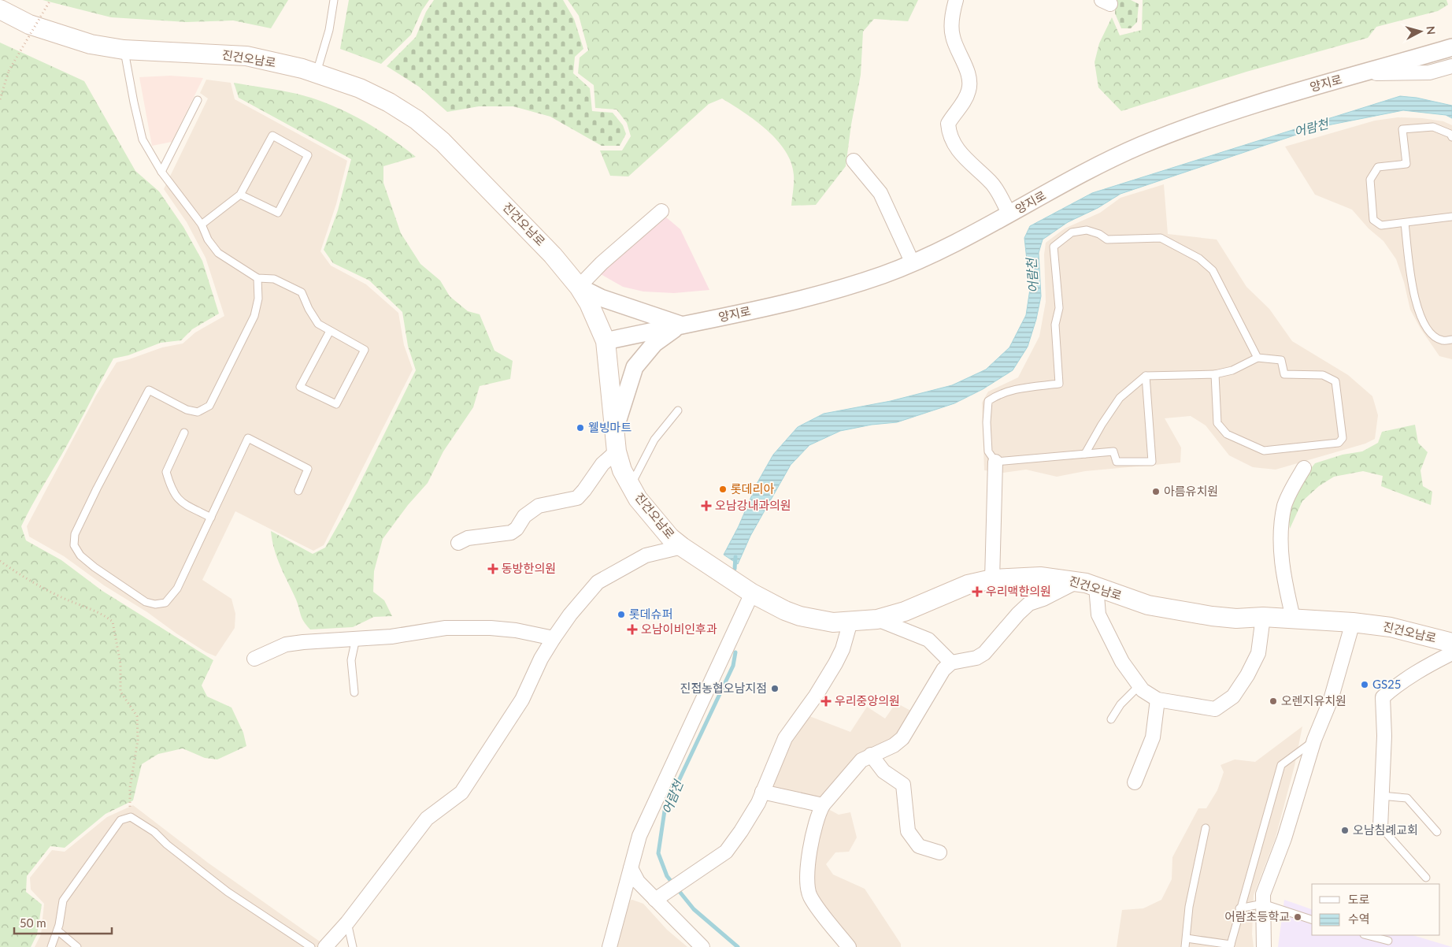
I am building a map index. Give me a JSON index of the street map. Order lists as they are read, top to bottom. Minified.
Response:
{"streets":{"main road":["진건오남로"],"street":["양지로"]},"crossings":[["진건오남로","양지로"]],"water":["어람천"],"places":{"other":["웰빙마트","롯데리아","아름유치원","롯데슈퍼","GS25","진접농협오남지점","오렌지유치원","오남침례교회","어람초등학교"],"health":["오남강내과의원","동방한의원","우리맥한의원","오남이비인후과","우리중앙의원"]},"legend":["도로","수역"],"scale_bar":"50 m","north":"right"}
